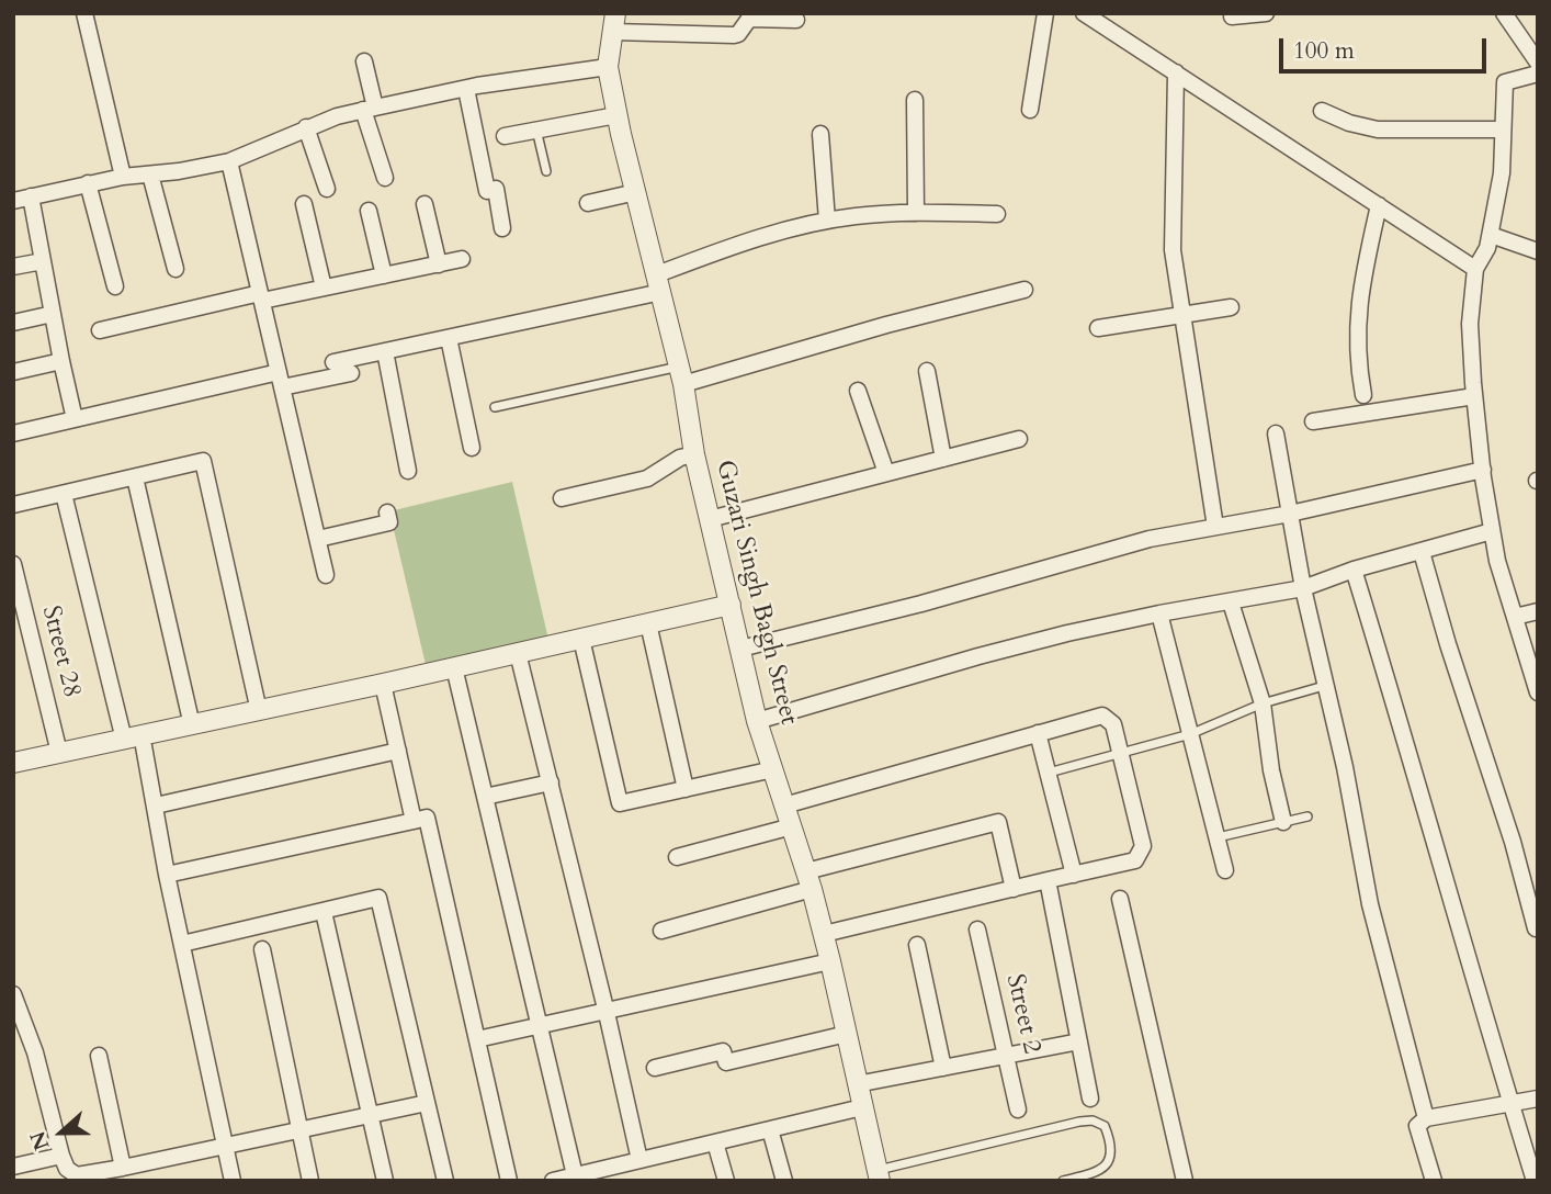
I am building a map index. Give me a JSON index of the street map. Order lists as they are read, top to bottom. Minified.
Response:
{"streets":{"street":["Guzari Singh Bagh Street","Street 28","Street 2"]},"scale_bar":"100 m","north":"left"}
